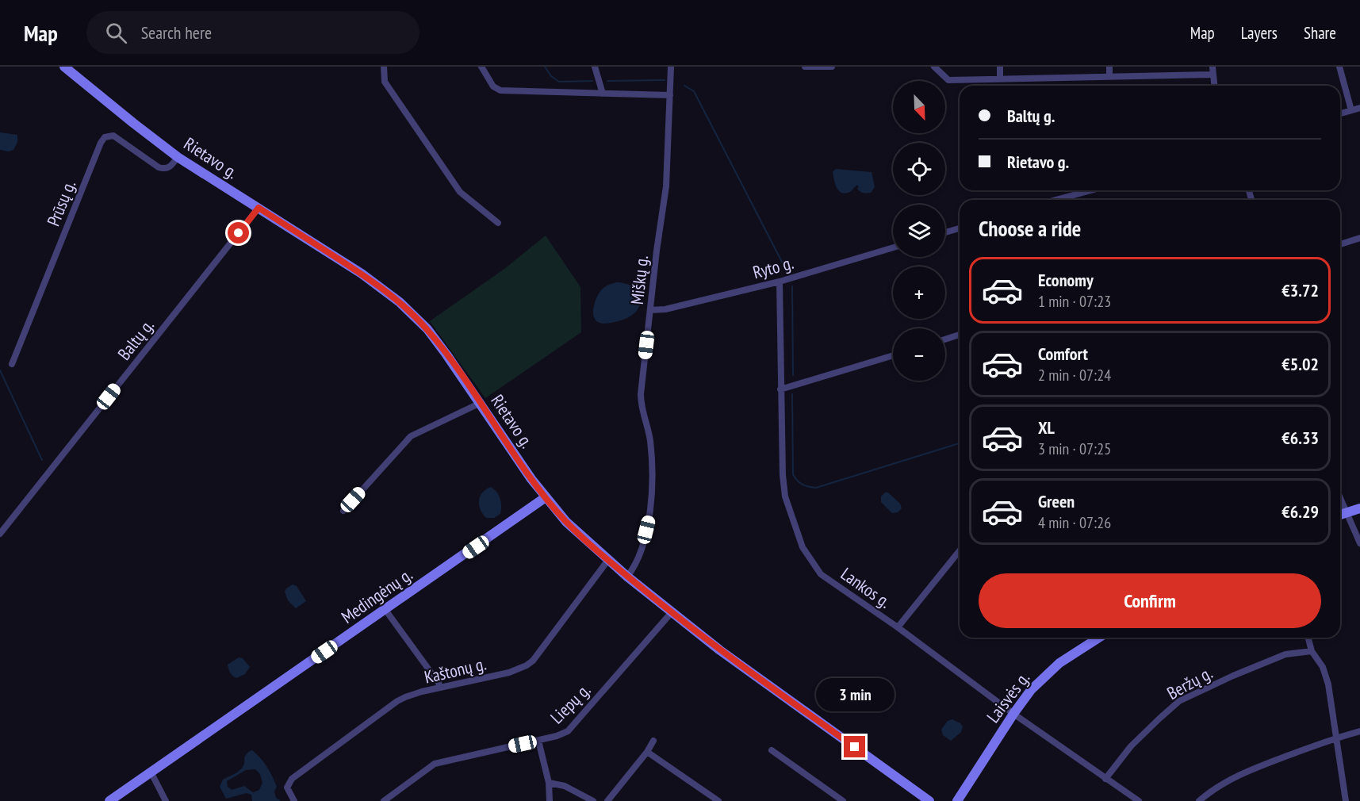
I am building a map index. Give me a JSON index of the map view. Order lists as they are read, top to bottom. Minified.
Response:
{"streets":{"main road":["Rietavo g.","Medingėnų g.","Laisvės g."],"street":["Prūsų g.","Ryto g.","Miškų g.","Baltų g.","Lankos g.","Kaštonų g.","Beržų g.","Liepų g."]},"crossings":[["Rietavo g.","Prūsų g."],["Rietavo g.","Miškų g."],["Rietavo g.","Baltų g."],["Rietavo g.","Medingėnų g."],["Rietavo g.","Kaštonų g."],["Rietavo g.","Liepų g."],["Ryto g.","Miškų g."],["Ryto g.","Lankos g."],["Lankos g.","Beržų g."],["Lankos g.","Laisvės g."]],"north":"bottom right","page":{"header":"Map","search":"Search here","nav":["Map","Layers","Share"],"map_buttons":["+","−"],"banner":["Baltų g.","Rietavo g."],"heading":"Choose a ride","list":[{"name":"Economy","note":"1 min · 07:23","value":"€3.72"},{"name":"Comfort","note":"2 min · 07:24","value":"€5.02"},{"name":"XL","note":"3 min · 07:25","value":"€6.33"},{"name":"Green","note":"4 min · 07:26","value":"€6.29"}],"buttons":"Confirm","bubble":"3 min"}}
